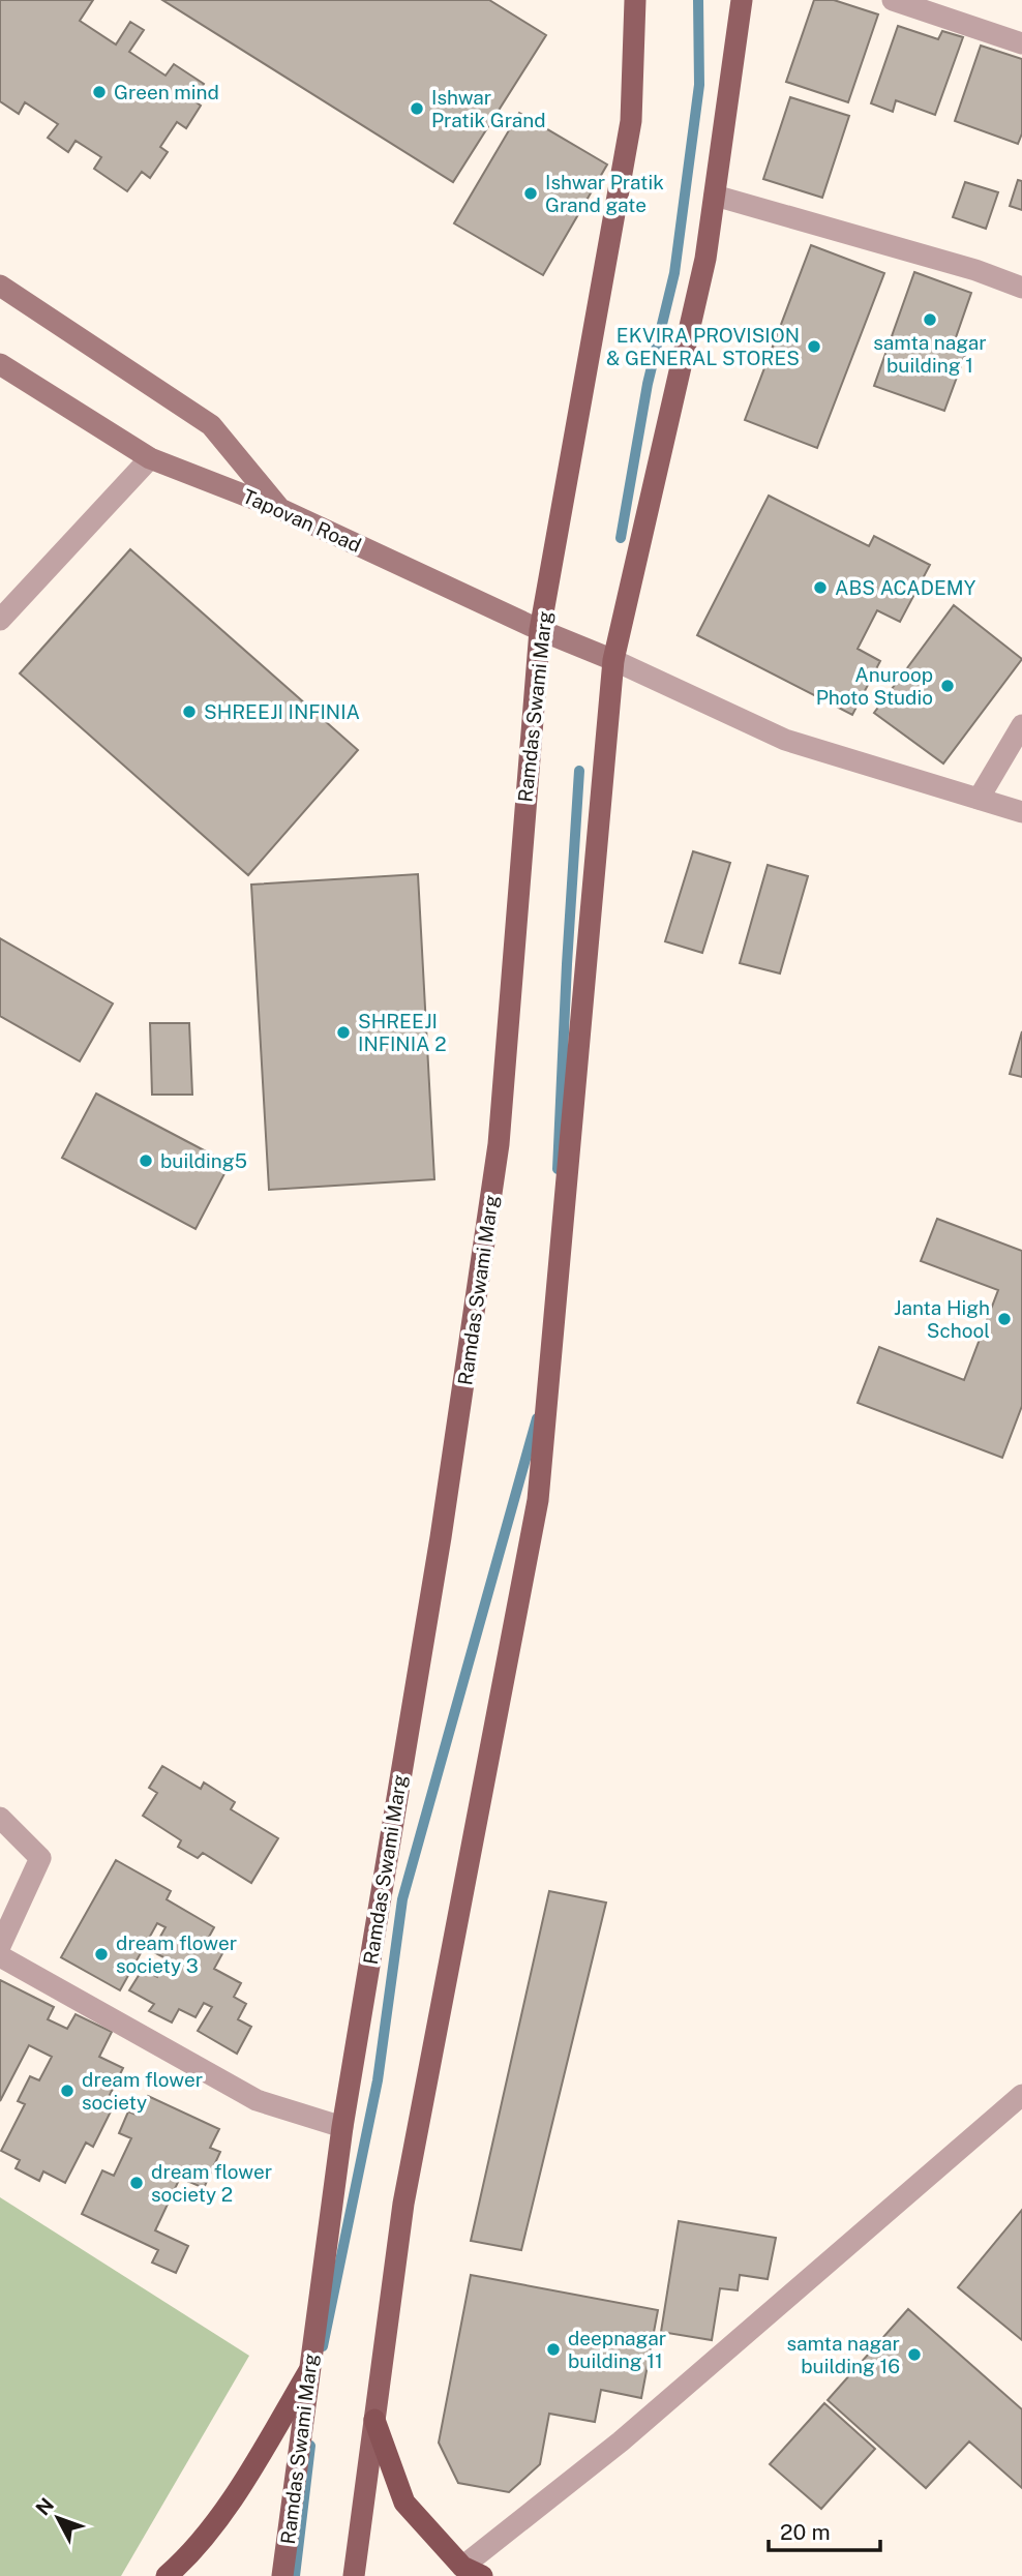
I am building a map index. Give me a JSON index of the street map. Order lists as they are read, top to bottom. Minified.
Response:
{"streets":{"main road":["Tapovan Road","Ramdas Swami Marg"]},"crossings":[["Tapovan Road","Ramdas Swami Marg"]],"places":["Green mind","Ishwar Pratik Grand","Ishwar Pratik Grand gate","samta nagar building 1","EKVIRA PROVISION & GENERAL STORES","ABS ACADEMY","Anuroop Photo Studio","SHREEJI INFINIA","SHREEJI INFINIA 2","building5","Janta High School","dream flower society 3","dream flower society","dream flower society 2","deepnagar building 11","samta nagar building 16"],"scale_bar":"20 m","north":"top left"}
